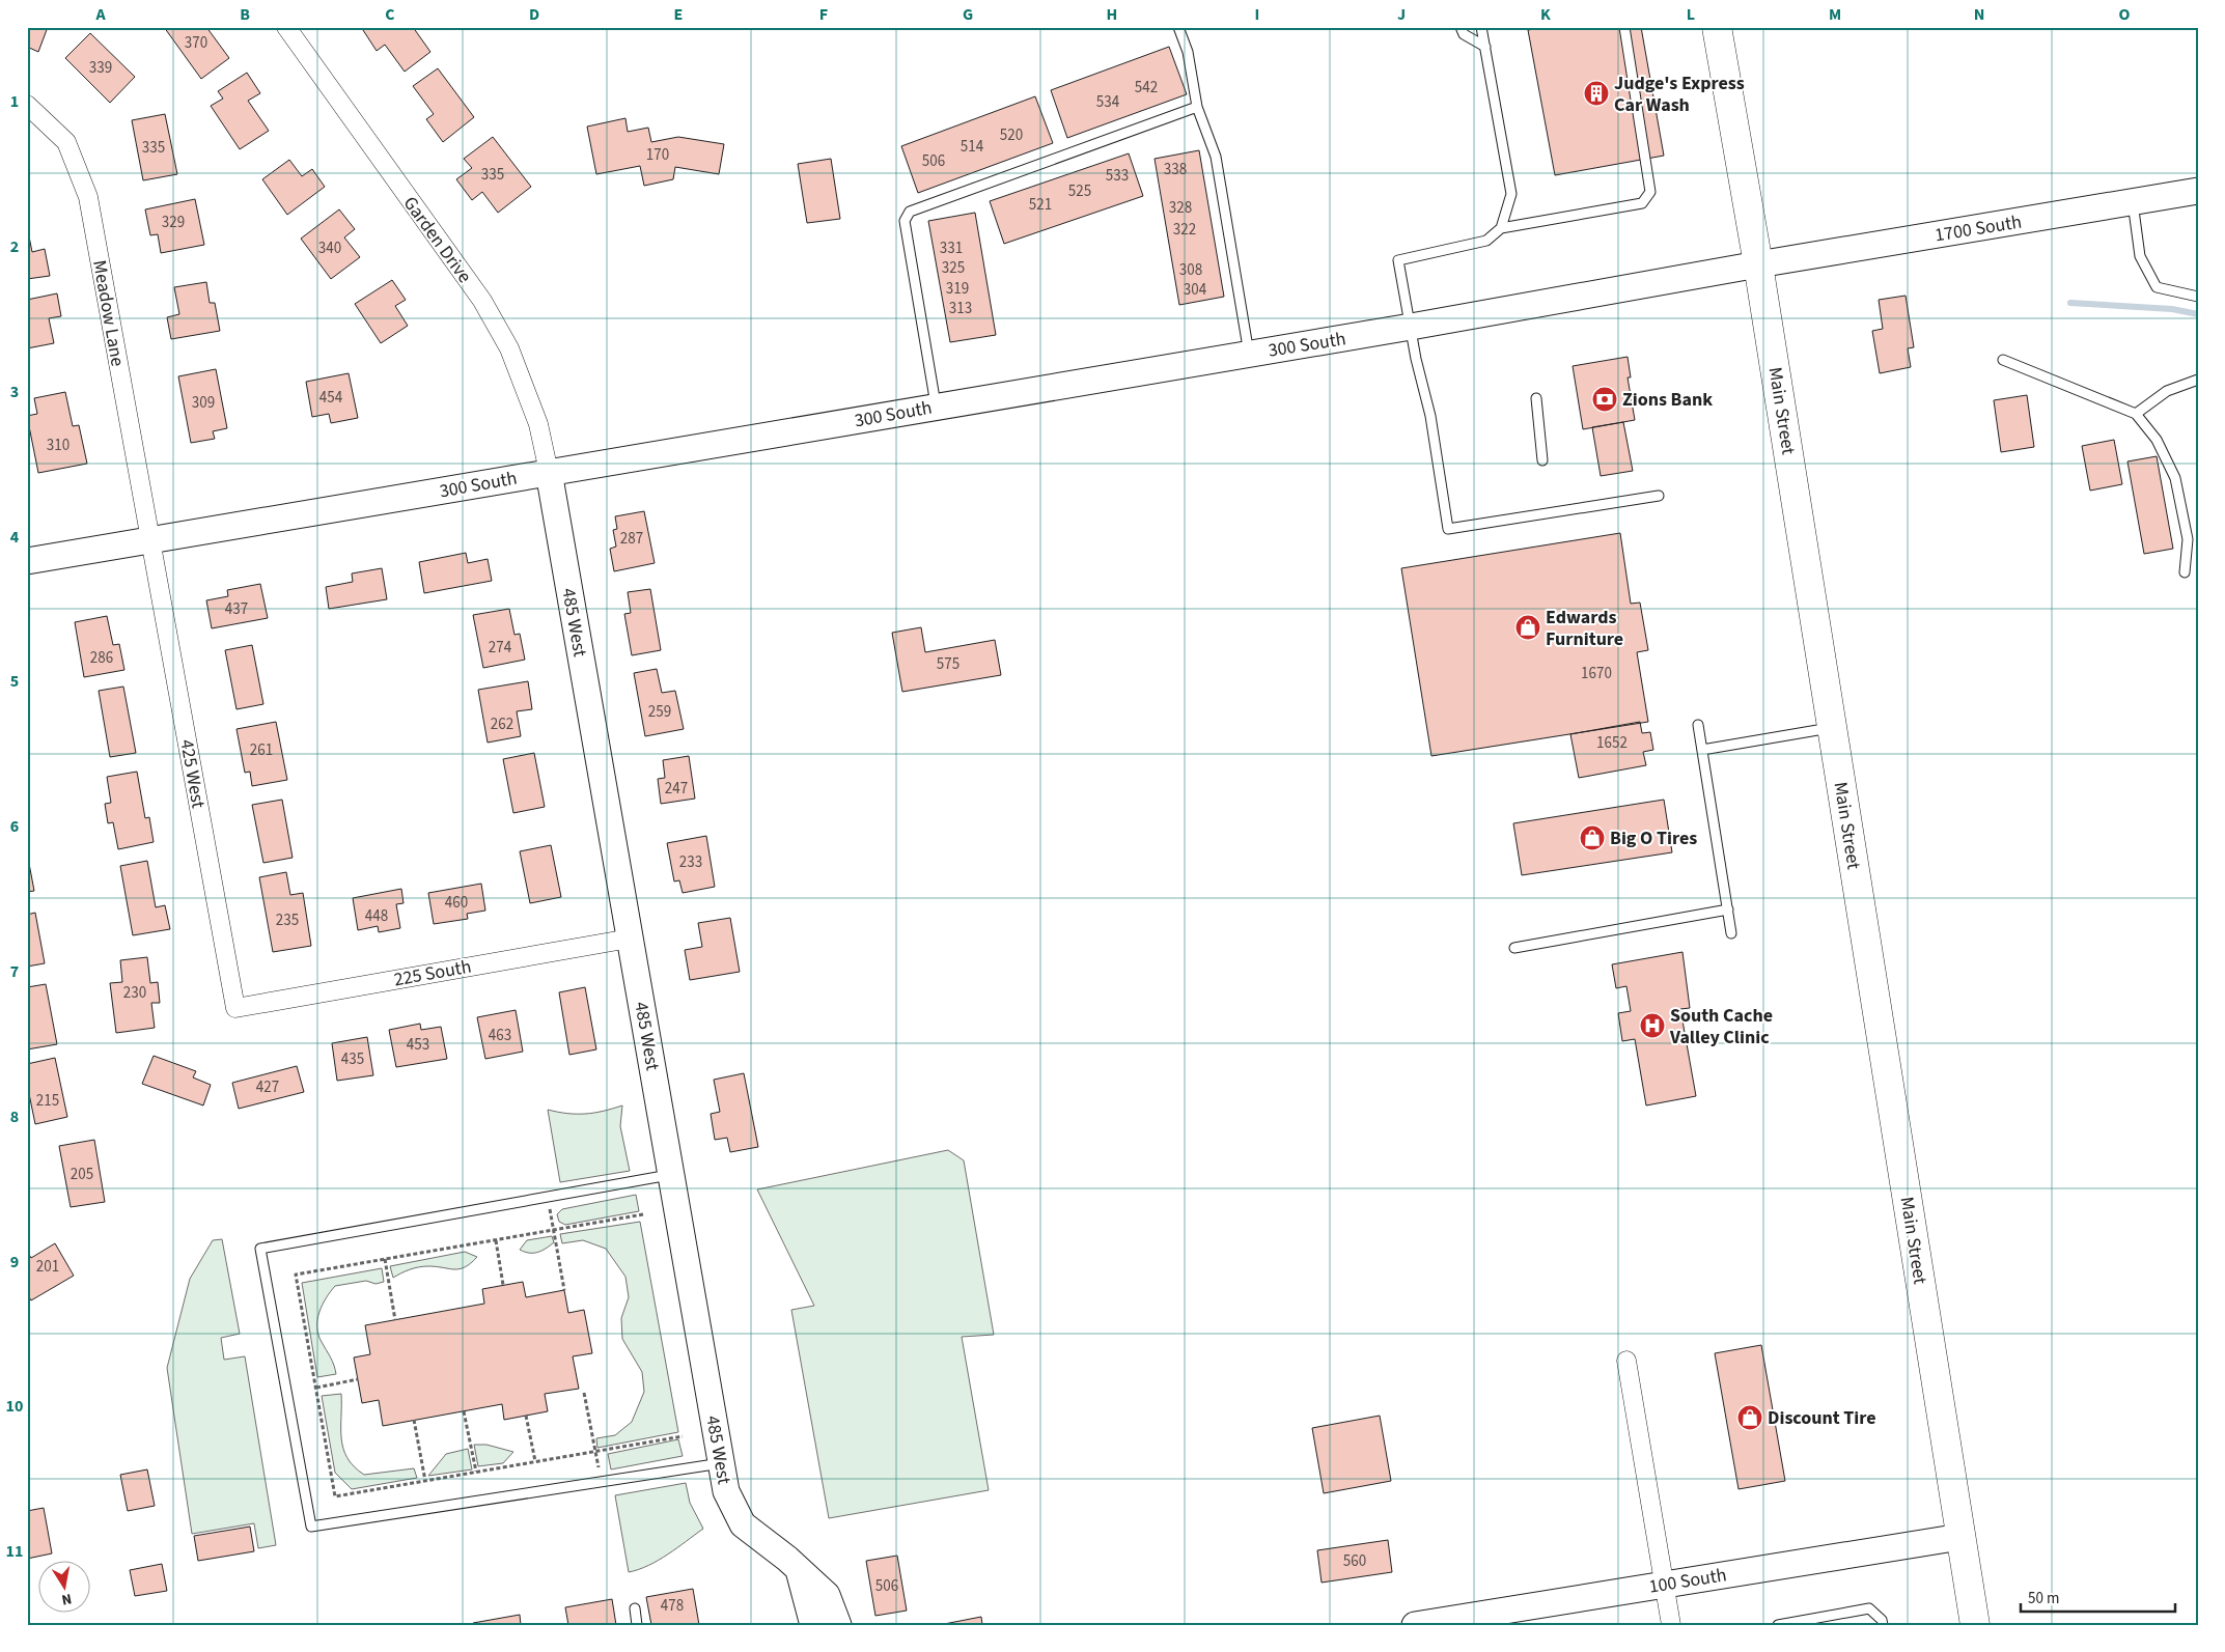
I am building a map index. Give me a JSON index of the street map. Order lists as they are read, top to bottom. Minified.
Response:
{"streets":{"main road":["Main Street"],"street":["1700 South","Garden Drive","Meadow Lane","300 South","485 West","425 West","225 South","100 South"]},"crossings":[["1700 South","300 South"],["1700 South","Main Street"],["Garden Drive","300 South"],["Garden Drive","485 West"],["Meadow Lane","300 South"],["Meadow Lane","425 West"],["300 South","Main Street"],["300 South","485 West"],["300 South","425 West"],["Main Street","100 South"],["485 West","225 South"],["425 West","225 South"]],"places":{"building":["Judge's Express Car Wash"],"bank":["Zions Bank"],"shop":["Edwards Furniture","Big O Tires","Discount Tire"],"hospital":["South Cache Valley Clinic"]},"house_numbers":["370","339","542","534","520","514","335","170","506","338","335","533","525","521","328","329","322","340","331","325","308","319","304","313","454","309","310","287","437","274","286","575","1670","259","262","1652","261","247","233","460","448","235","230","463","453","435","427","215","205","201","560","506","478"],"scale_bar":"50 m","north":"bottom","grid":{"columns":["A","B","C","D","E","F","G","H","I","J","K","L","M","N","O"],"rows":["1","2","3","4","5","6","7","8","9","10","11"]}}
